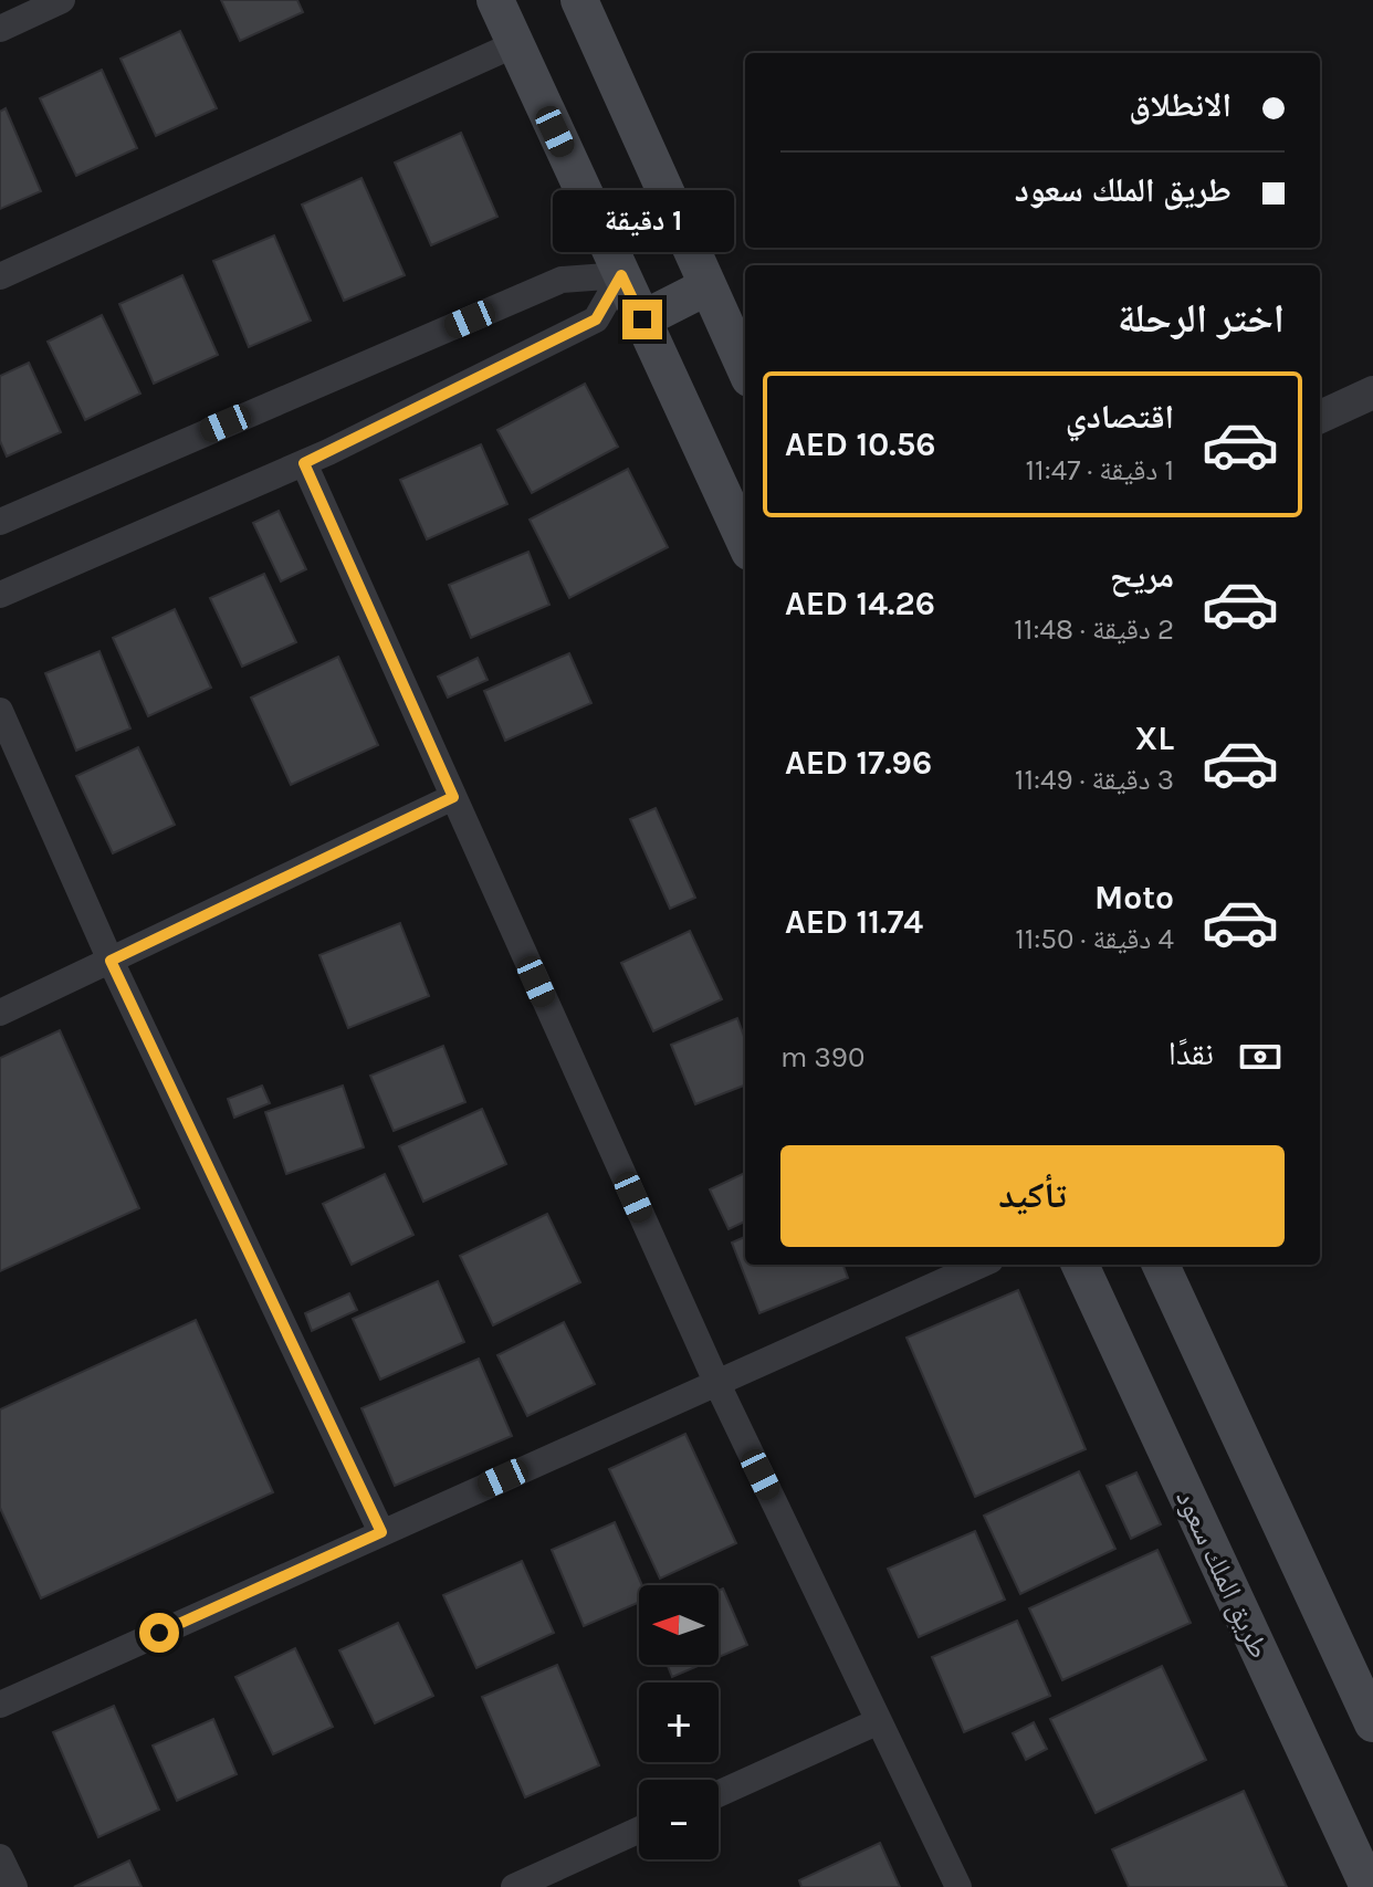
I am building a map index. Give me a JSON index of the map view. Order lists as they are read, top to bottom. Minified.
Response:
{"streets":{"main road":["طريق الملك سعود"]},"north":"left","page":{"banner":["الانطلاق","طريق الملك سعود"],"bubble":"1 دقيقة","heading":"اختر الرحلة","list":[{"name":"اقتصادي","note":"1 دقيقة · 11:47","value":"AED 10.56"},{"name":"مريح","note":"2 دقيقة · 11:48","value":"AED 14.26"},{"name":"XL","note":"3 دقيقة · 11:49","value":"AED 17.96"},{"name":"Moto","note":"4 دقيقة · 11:50","value":"AED 11.74"}],"pay":["نقدًا","390 m"],"buttons":"تأكيد","map_buttons":["+","−"]}}
